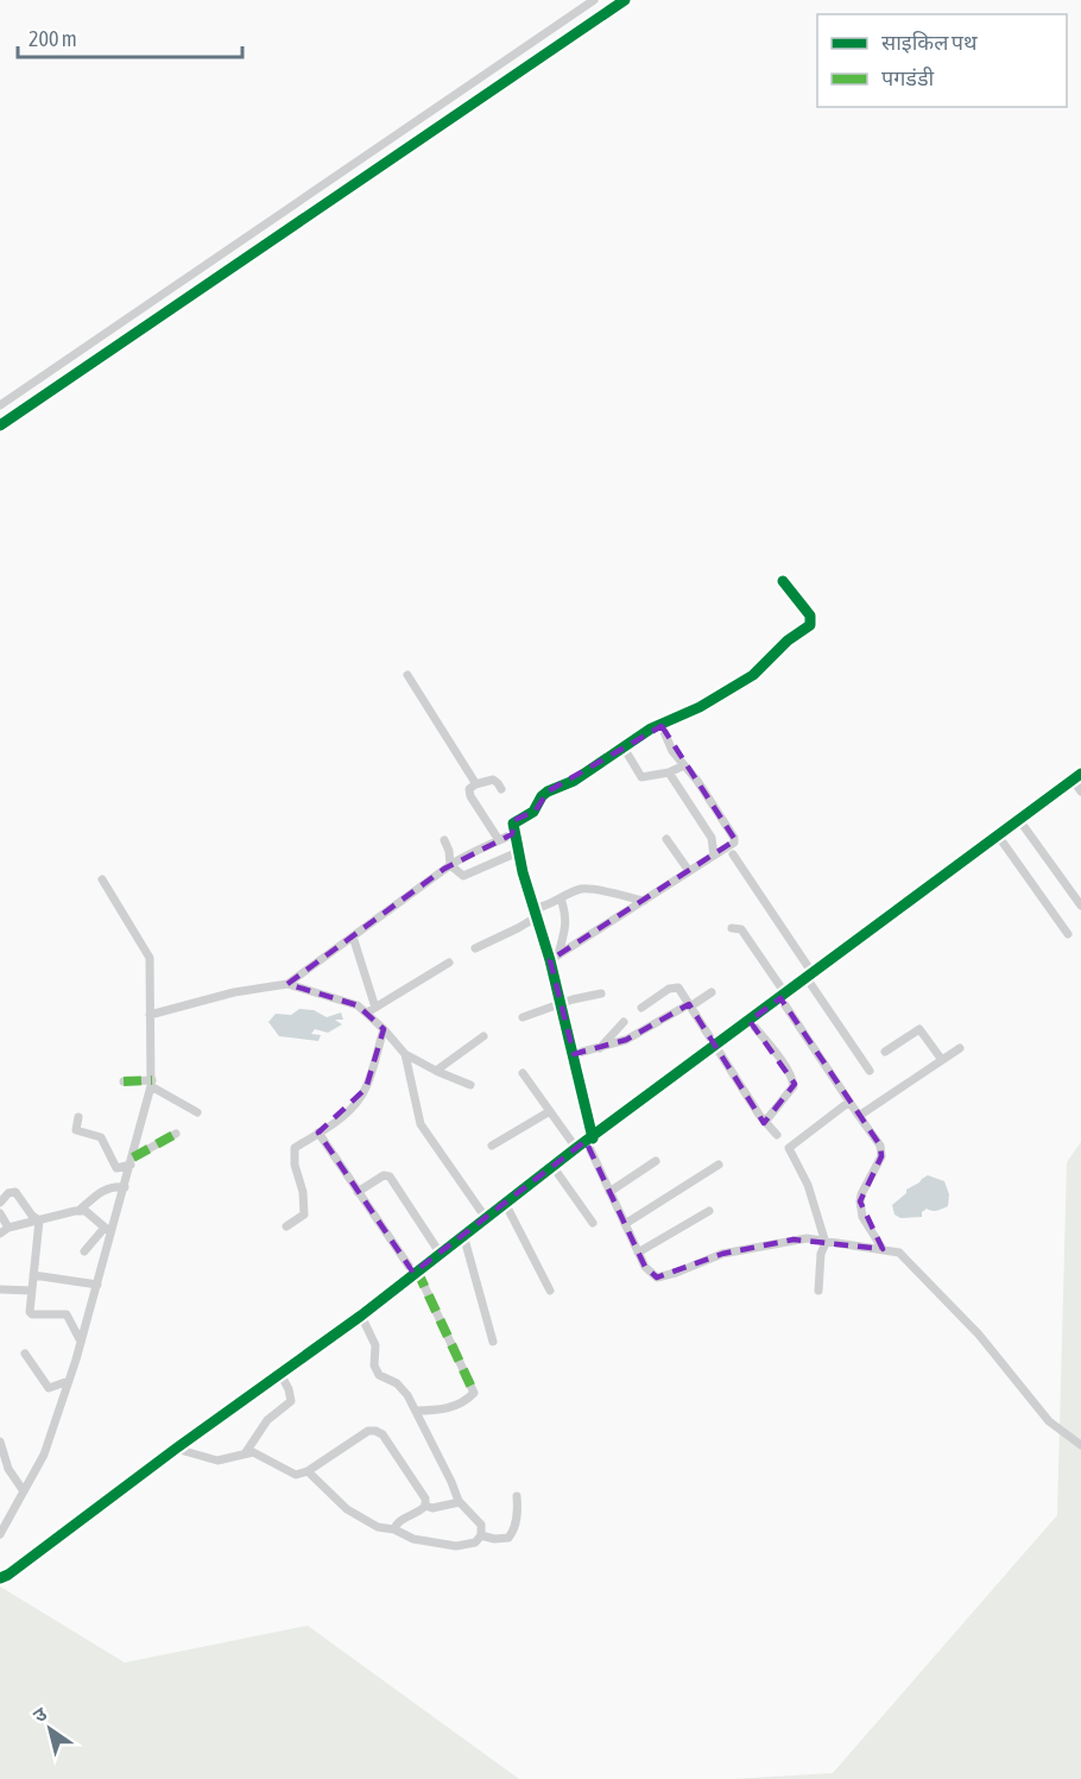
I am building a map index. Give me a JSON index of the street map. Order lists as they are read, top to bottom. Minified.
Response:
{"legend":["साइकिल पथ","पगडंडी"],"scale_bar":"200 m","north":"top left"}
